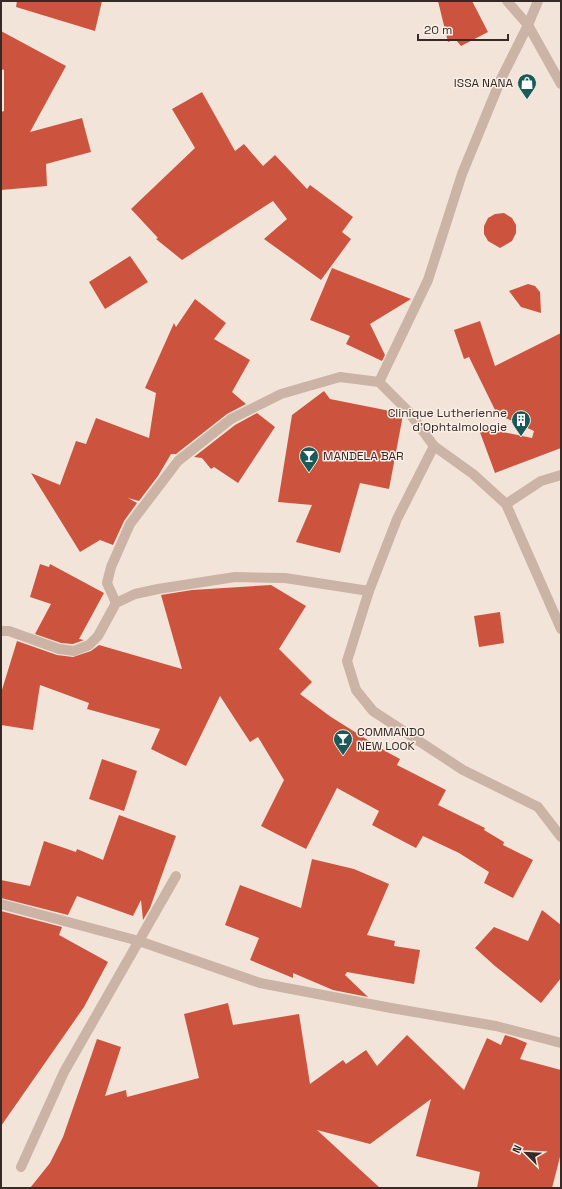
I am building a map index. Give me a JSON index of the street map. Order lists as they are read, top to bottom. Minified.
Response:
{"places":{"shop":["ISSA NANA"],"building":["Clinique Lutherienne d'Ophtalmologie"],"bar":["MANDELA BAR","COMMANDO NEW LOOK"]},"scale_bar":"20 m","north":"top left"}
